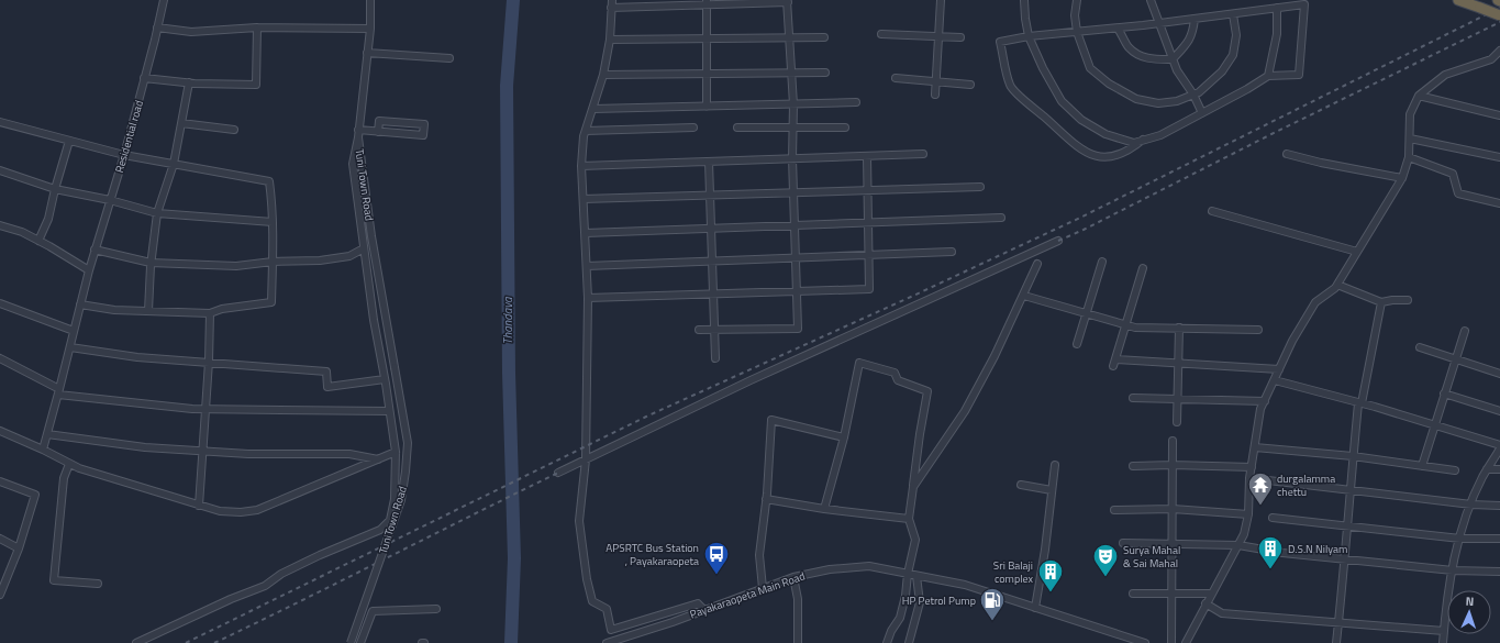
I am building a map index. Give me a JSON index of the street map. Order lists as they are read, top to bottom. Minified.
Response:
{"streets":{"street":["Residential road","Tuni Town Road","TuniTown Road","Payakaraopeta Main Road"]},"crossings":[["Tuni Town Road","TuniTown Road"]],"water":["Thandava"],"places":{"temple":["durgalamma chettu"],"building":["D.S.N Nilyam","Sri Balaji complex"],"bus stop":["APSRTC Bus Station , Payakaraopeta"],"theatre":["Surya Mahal & Sai Mahal"],"fuel station":["HP Petrol Pump"]},"north":"top"}
